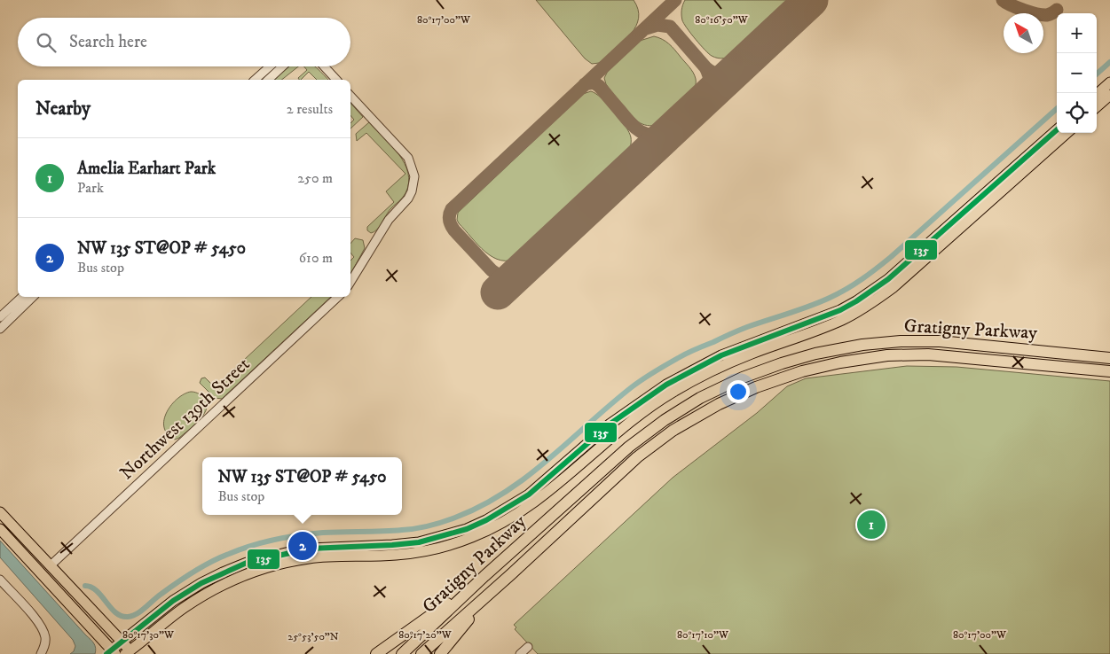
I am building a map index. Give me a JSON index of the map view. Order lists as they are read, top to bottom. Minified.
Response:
{"streets":{"highway":["Gratigny Parkway"],"street":["Northwest 139th Street"]},"lines":["transit line 135"],"north":"top left","page":{"map_buttons":["+","−"],"search":"Search here","heading":["Nearby","2 results"],"list":[{"mark":"1","name":"Amelia Earhart Park","note":"Park","value":"250 m"},{"mark":"2","name":"NW 135 ST@OP # 5450","note":"Bus stop","value":"610 m"}],"popup":["NW 135 ST@OP # 5450","Bus stop"],"pins":["1","2"]},"coordinates":["80°17'00\"W","80°16'50\"W","80°17'30\"W","80°17'20\"W","80°17'10\"W","25°53'50\"N"]}
